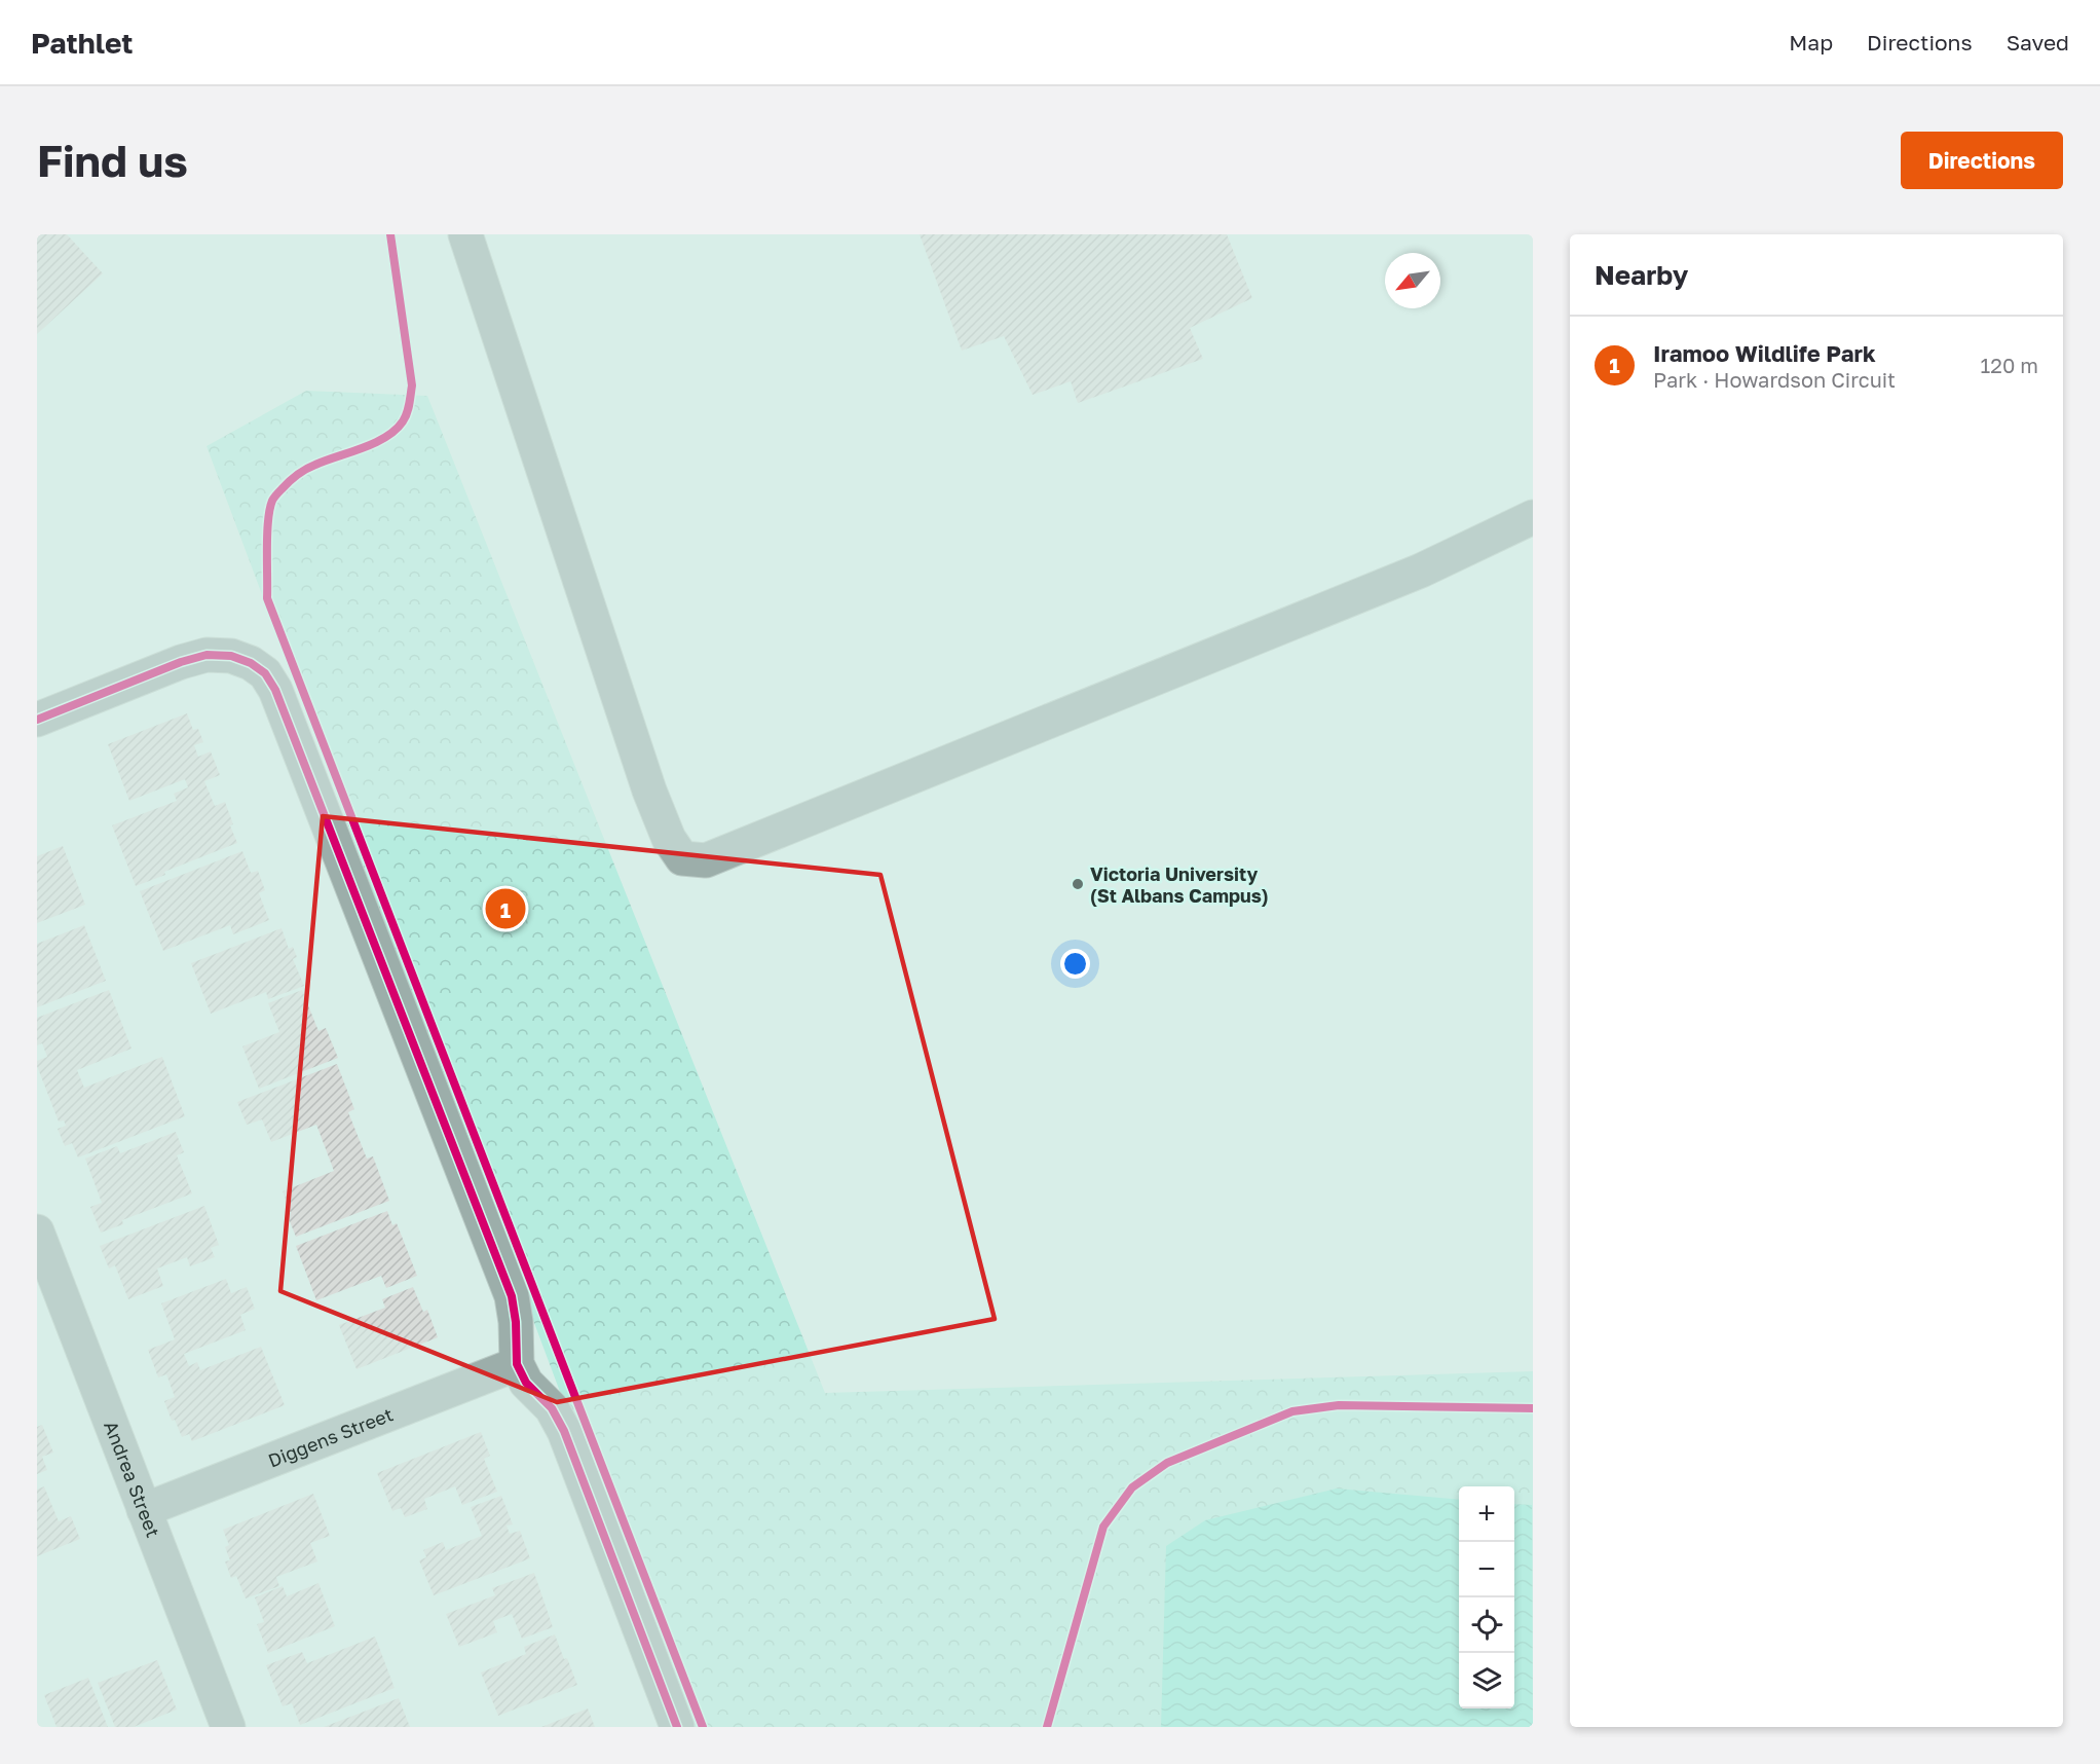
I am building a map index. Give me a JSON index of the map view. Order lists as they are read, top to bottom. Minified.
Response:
{"streets":{"street":["Diggens Street","Andrea Street"]},"crossings":[["Diggens Street","Andrea Street"]],"places":["Victoria University (St Albans Campus)"],"north":"bottom left","page":{"header":"Pathlet","nav":["Map","Directions","Saved"],"buttons":"Directions","title":"Find us","heading":"Nearby","list":[{"mark":"1","name":"Iramoo Wildlife Park","note":"Park · Howardson Circuit","value":"120 m"}],"pins":"1","map_buttons":["+","−"]}}
